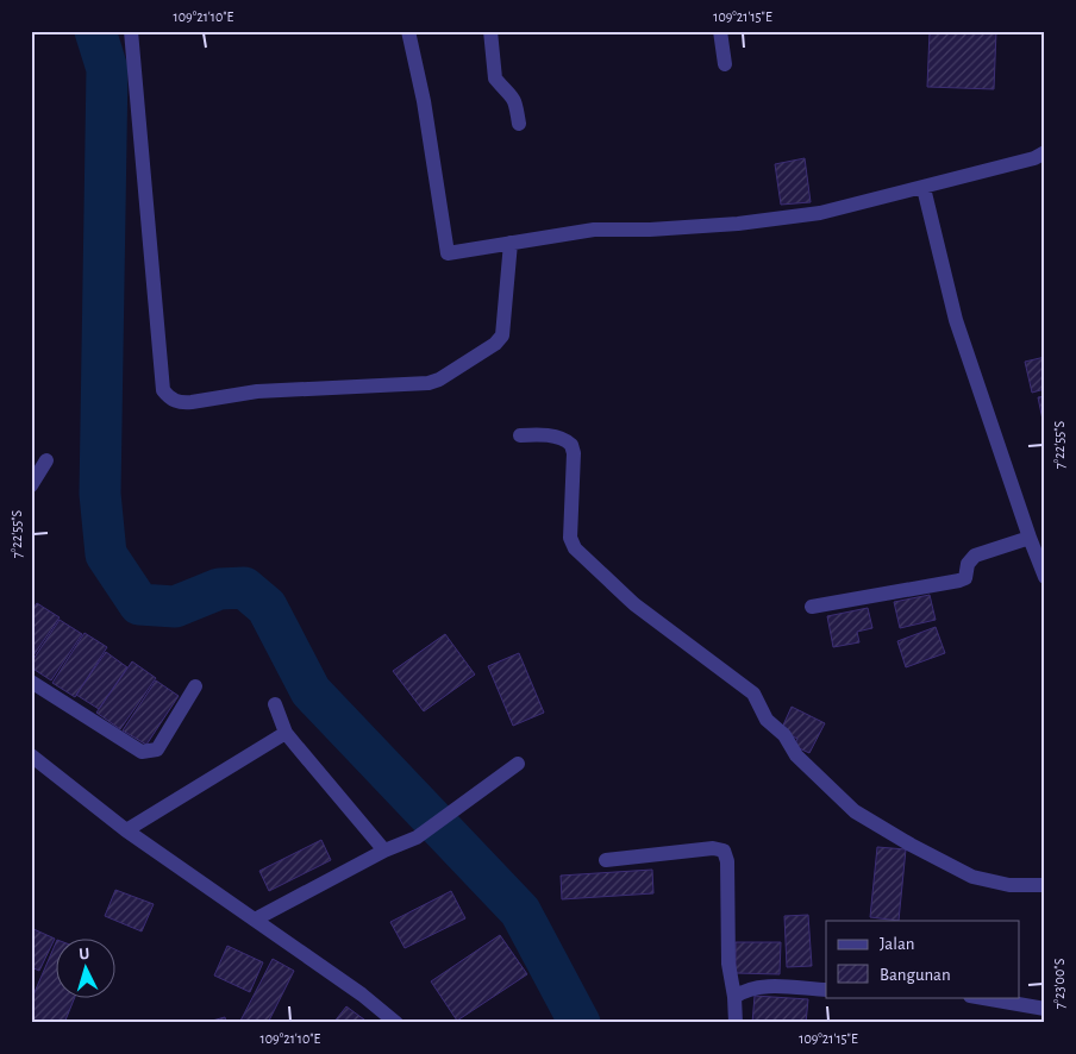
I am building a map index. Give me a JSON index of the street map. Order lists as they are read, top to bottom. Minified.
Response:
{"legend":["Jalan","Bangunan"],"north":"top","coordinates":["109°21'10\"E","109°21'15\"E","7°22'55\"S","7°23'00\"S"]}
